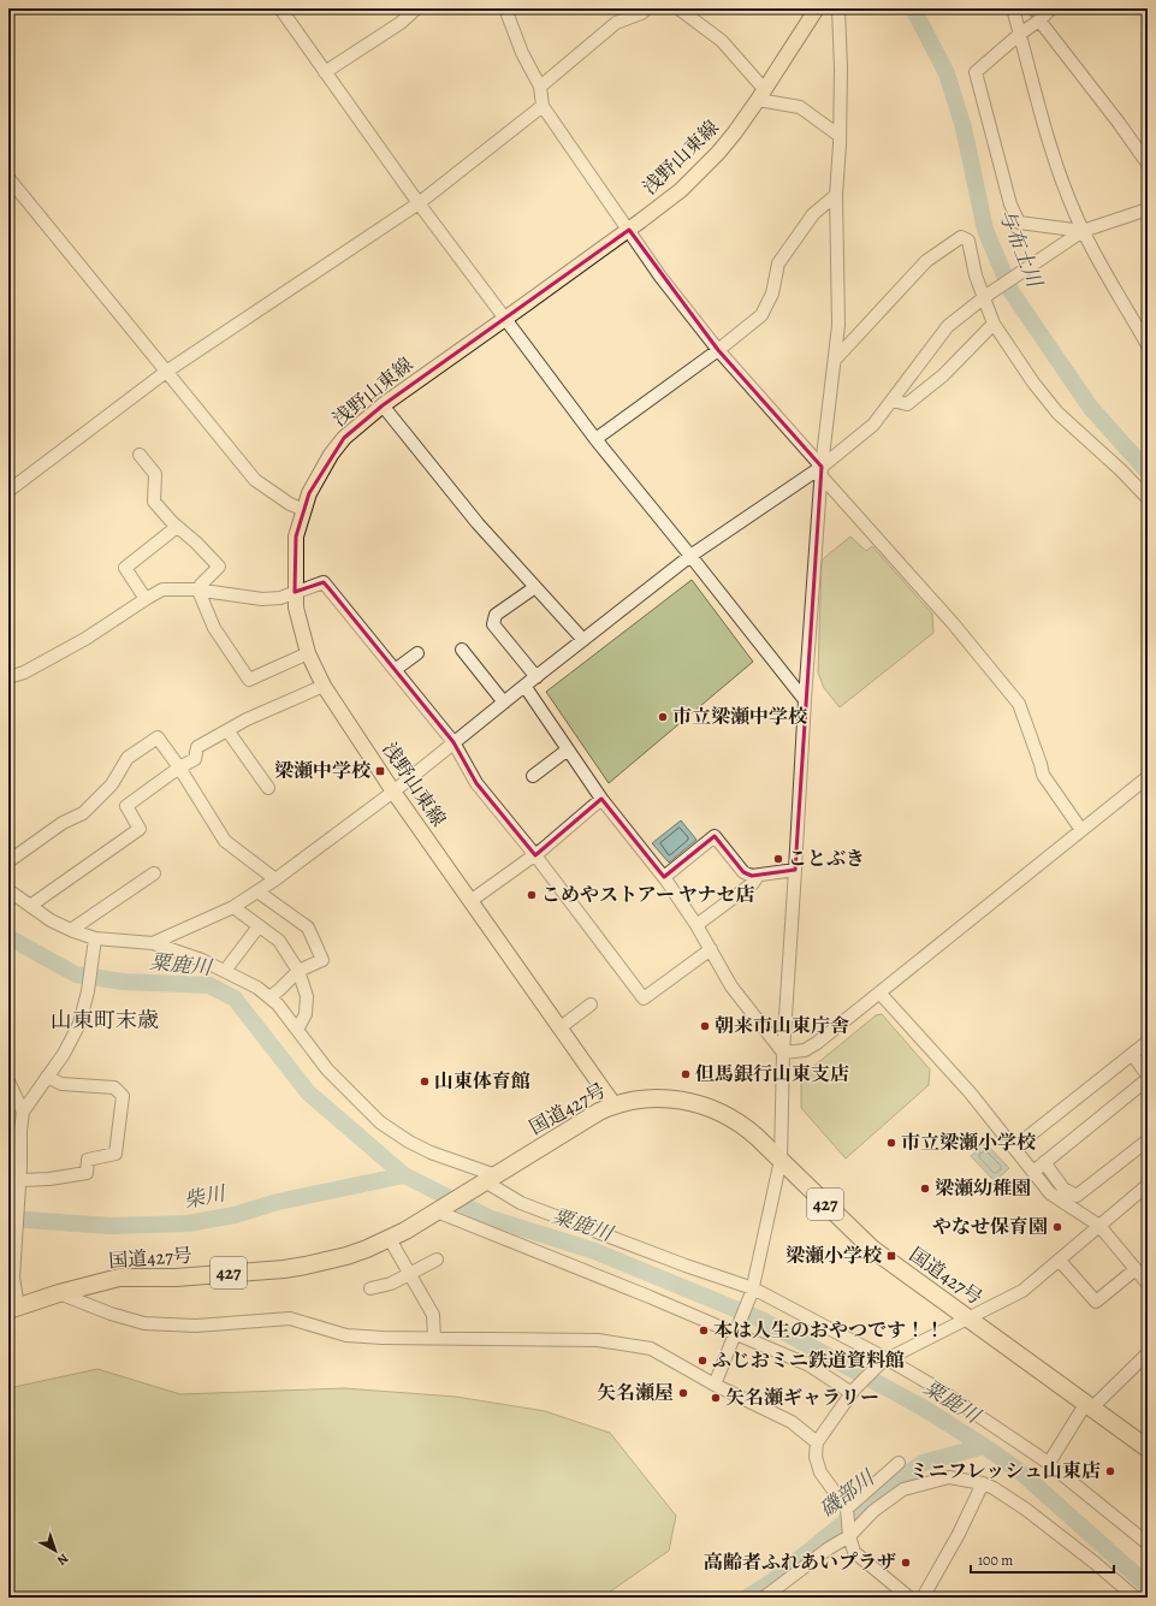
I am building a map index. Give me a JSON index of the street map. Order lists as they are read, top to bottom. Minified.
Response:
{"streets":{"highway":["国道427号","427"],"main road":["浅野山東線"]},"crossings":[["浅野山東線","国道427号"]],"districts":["山東町末歳"],"water":["与布土川","粟鹿川","柴川","磯部川"],"places":{"other":["市立梁瀬中学校","ことぶき","こめやストアー ヤナセ店","朝来市山東庁舎","但馬銀行山東支店","山東体育館","市立梁瀬小学校","梁瀬幼稚園","やなせ保育園","本は人生のおやつです！！","ふじおミニ鉄道資料館","矢名瀬屋","矢名瀬ギャラリー","ミニフレッシュ山東店","高齢者ふれあいプラザ"],"transit":["梁瀬中学校","梁瀬小学校"]},"scale_bar":"100 m","north":"bottom right"}
